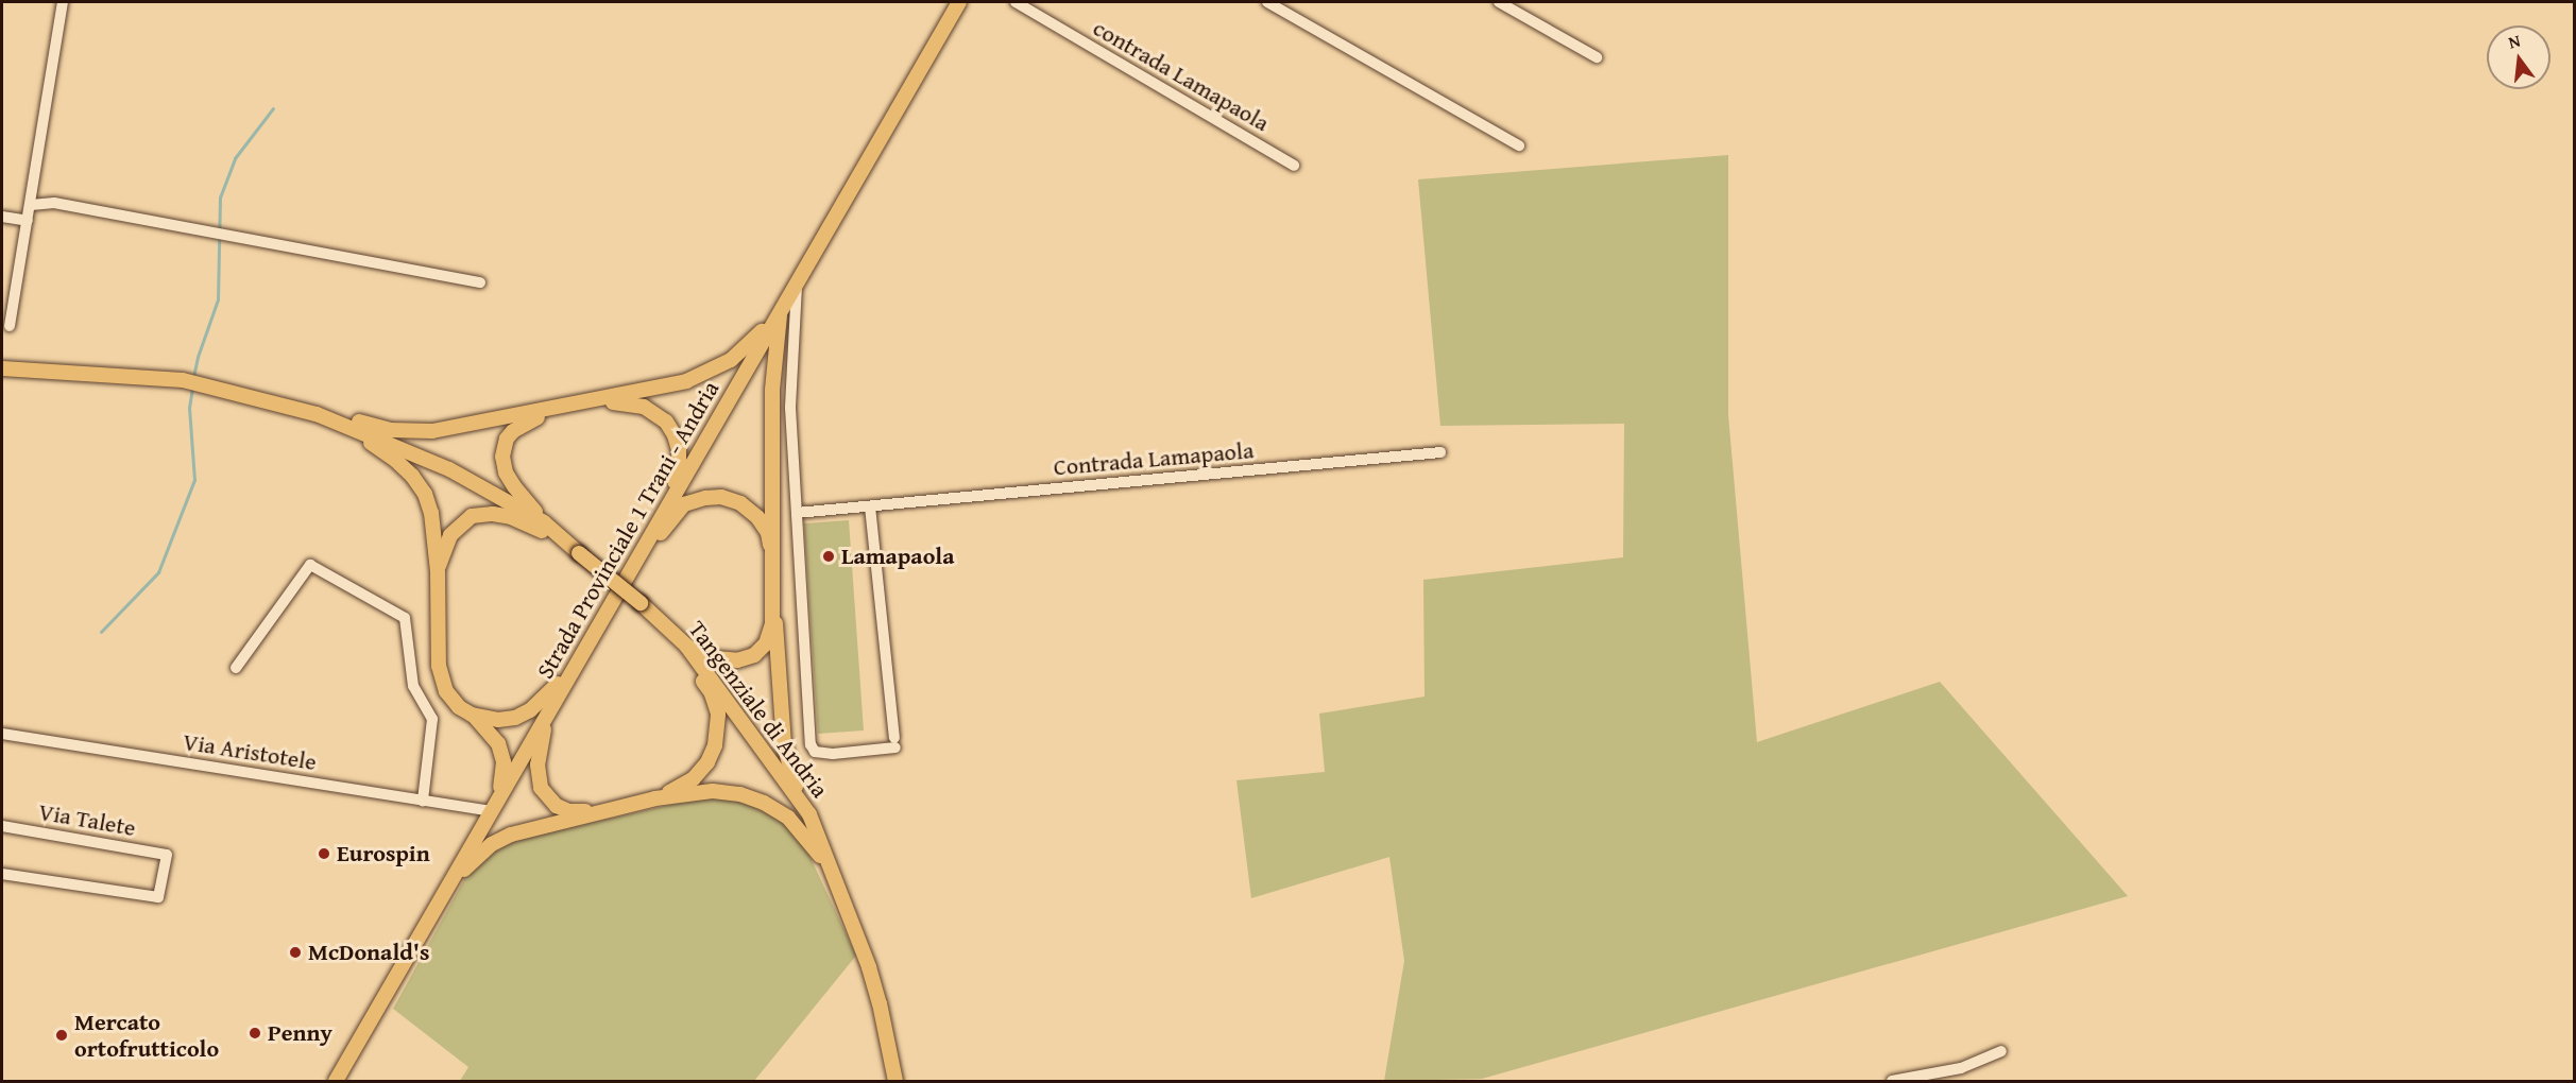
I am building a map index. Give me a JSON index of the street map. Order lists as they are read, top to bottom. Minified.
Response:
{"streets":{"main road":["Strada Provinciale 1 Trani - Andria","Tangenziale di Andria"],"street":["contrada Lamapaola","Contrada Lamapaola","Via Aristotele","Via Talete"]},"crossings":[["Strada Provinciale 1 Trani - Andria","Via Aristotele"]],"places":["Lamapaola","Eurospin","McDonald's","Penny","Mercato ortofrutticolo"],"north":"top"}
